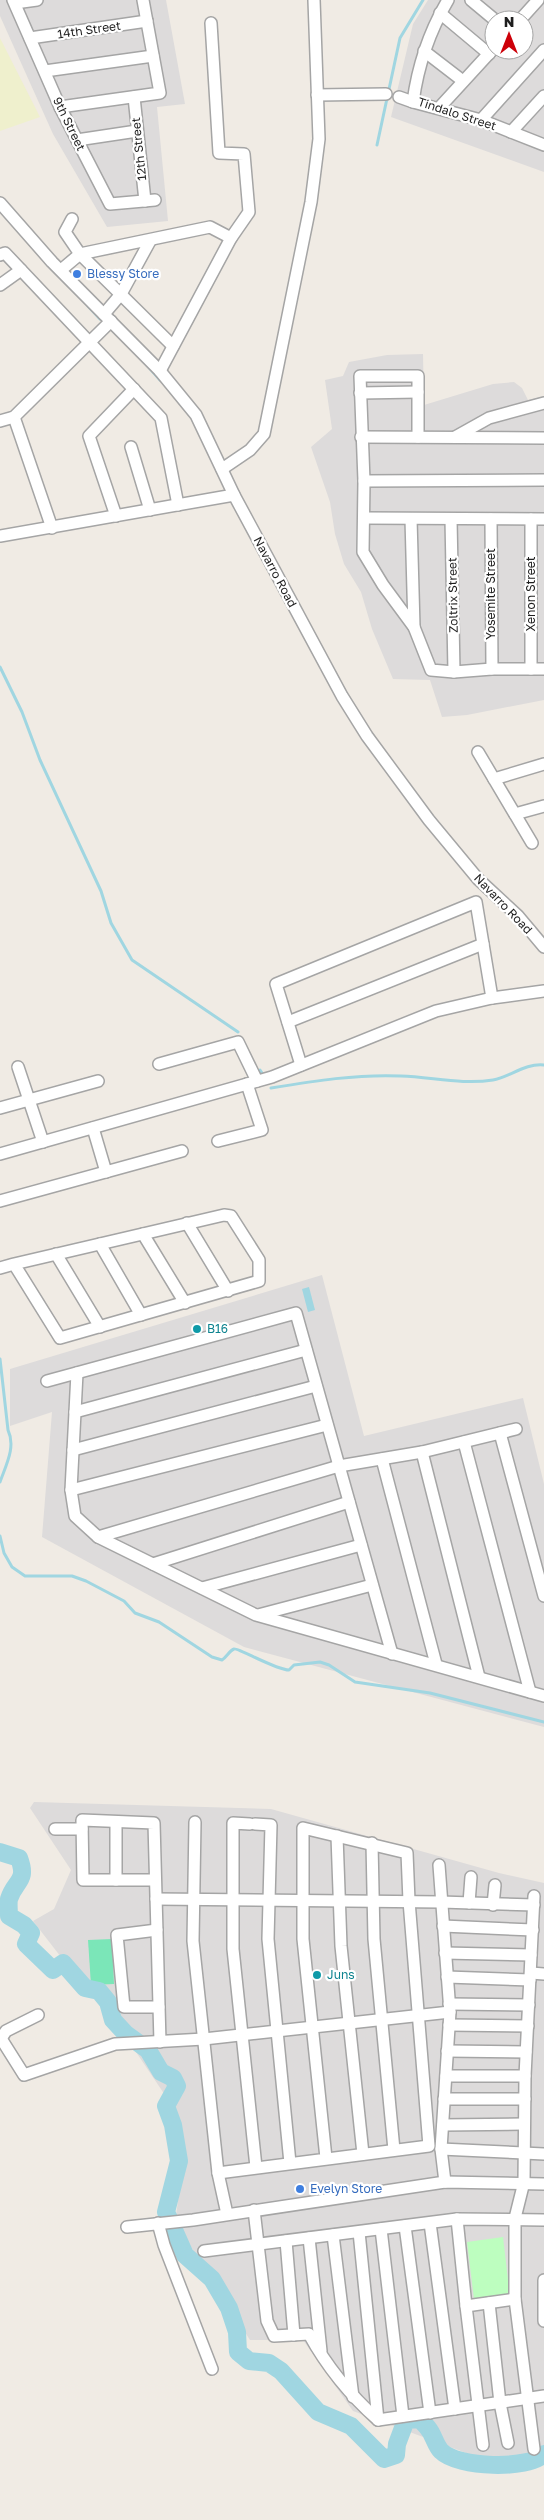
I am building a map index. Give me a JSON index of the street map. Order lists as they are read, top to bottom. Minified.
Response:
{"streets":{"street":["14th Street","Tindalo Street","9th Street","12th Street","Navarro Road","Yosemite Street","Xenon Street","Zoltrix Street"]},"crossings":[["14th Street","9th Street"],["9th Street","12th Street"]],"places":["Blessy Store","B16","Juns","Evelyn Store"],"north":"top"}
